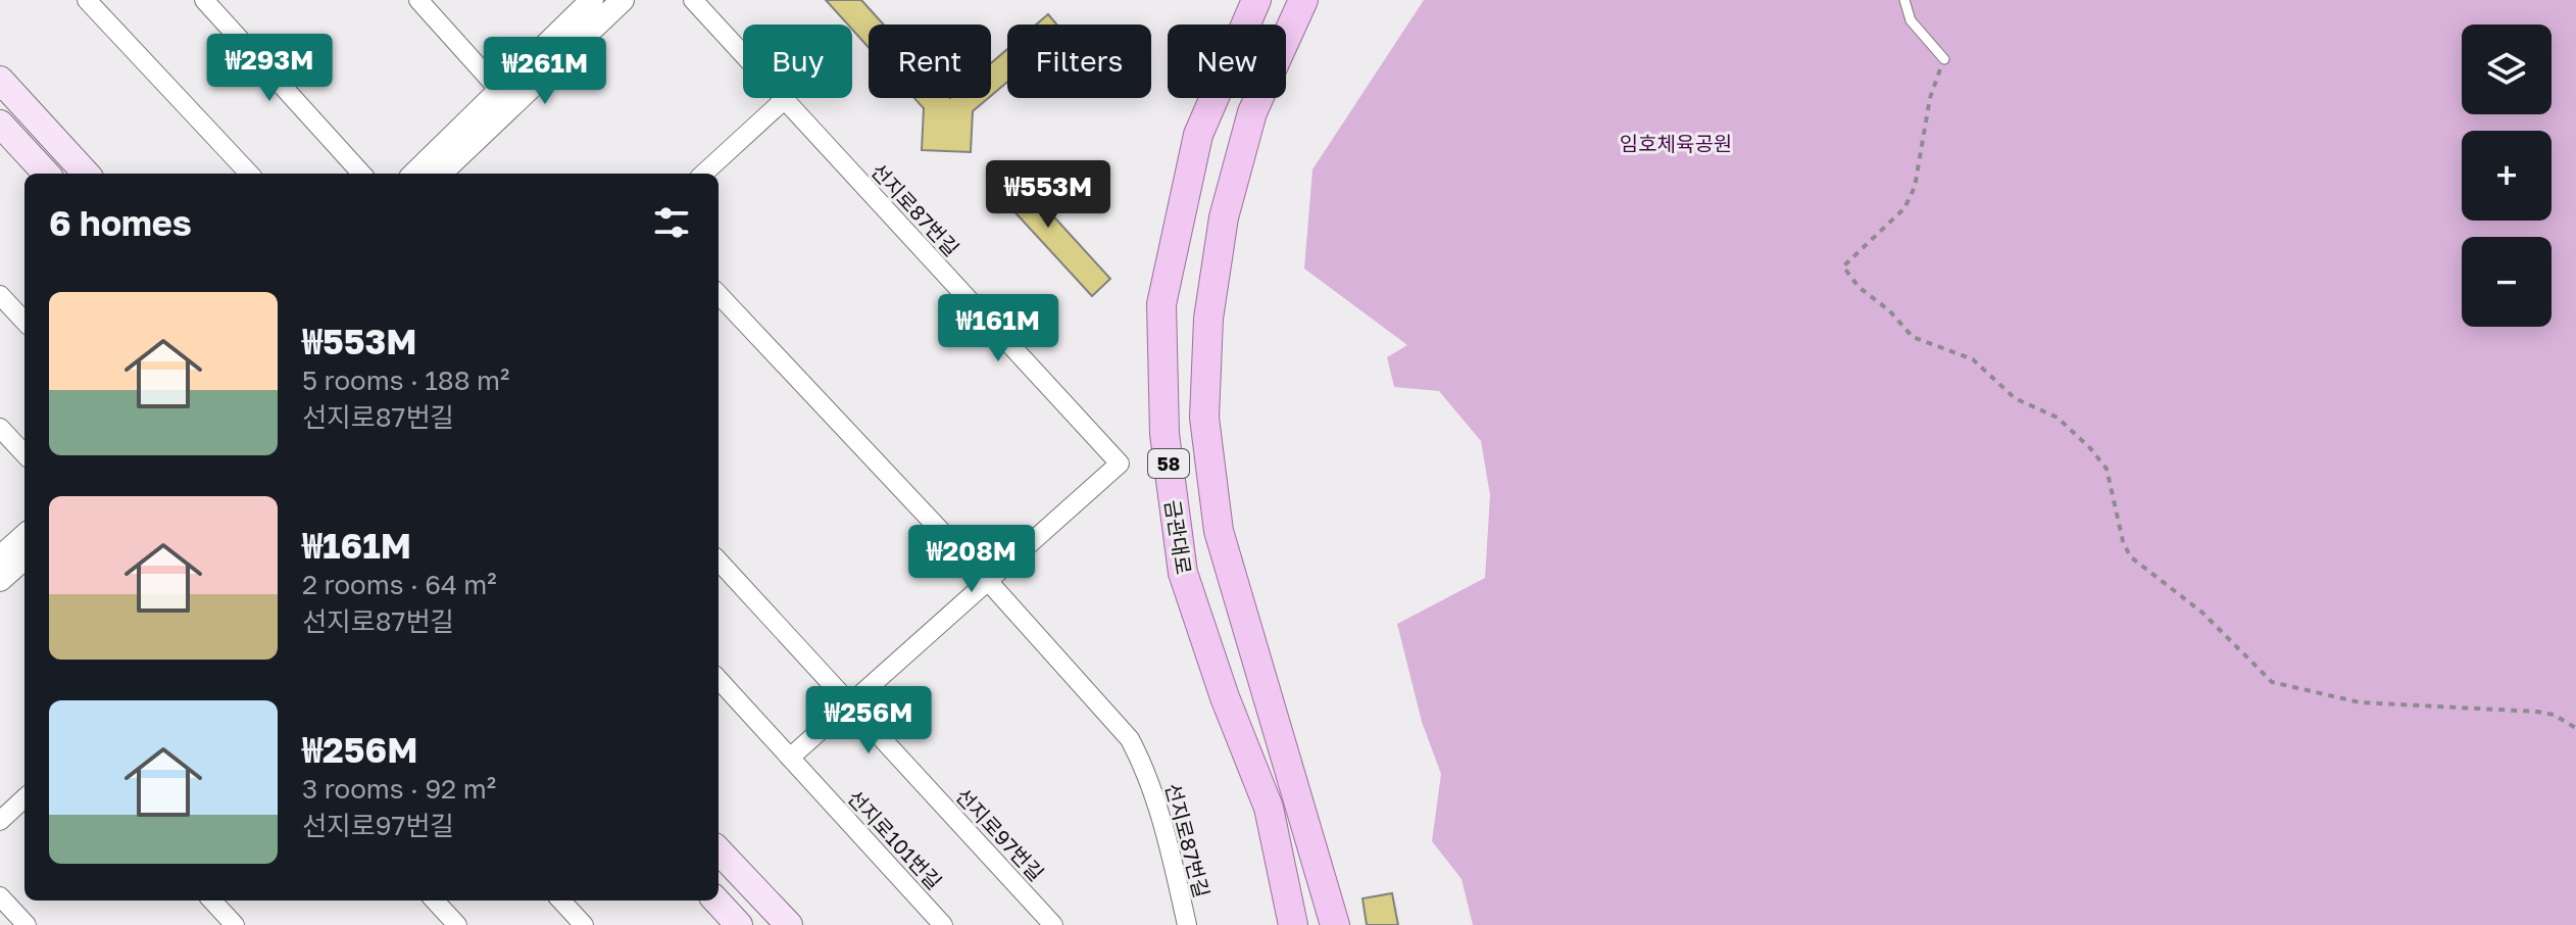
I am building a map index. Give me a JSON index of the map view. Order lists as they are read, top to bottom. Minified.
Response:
{"streets":{"main road":["58","금관대로"],"street":["선지로87번길","선지로97번길","선지로101번길"]},"crossings":[["선지로87번길","선지로97번길"],["선지로87번길","선지로101번길"]],"parks":["임호체육공원"],"page":{"map_buttons":["+","−"],"chip":["Buy","Rent","Filters","New"],"price":["₩293M","₩261M","₩553M","₩161M","₩208M","₩256M"],"heading":"6 homes","list":[{"name":"₩553M","note":"5 rooms · 188 m² · 선지로87번길"},{"name":"₩161M","note":"2 rooms · 64 m² · 선지로87번길"},{"name":"₩256M","note":"3 rooms · 92 m² · 선지로97번길"}]}}
